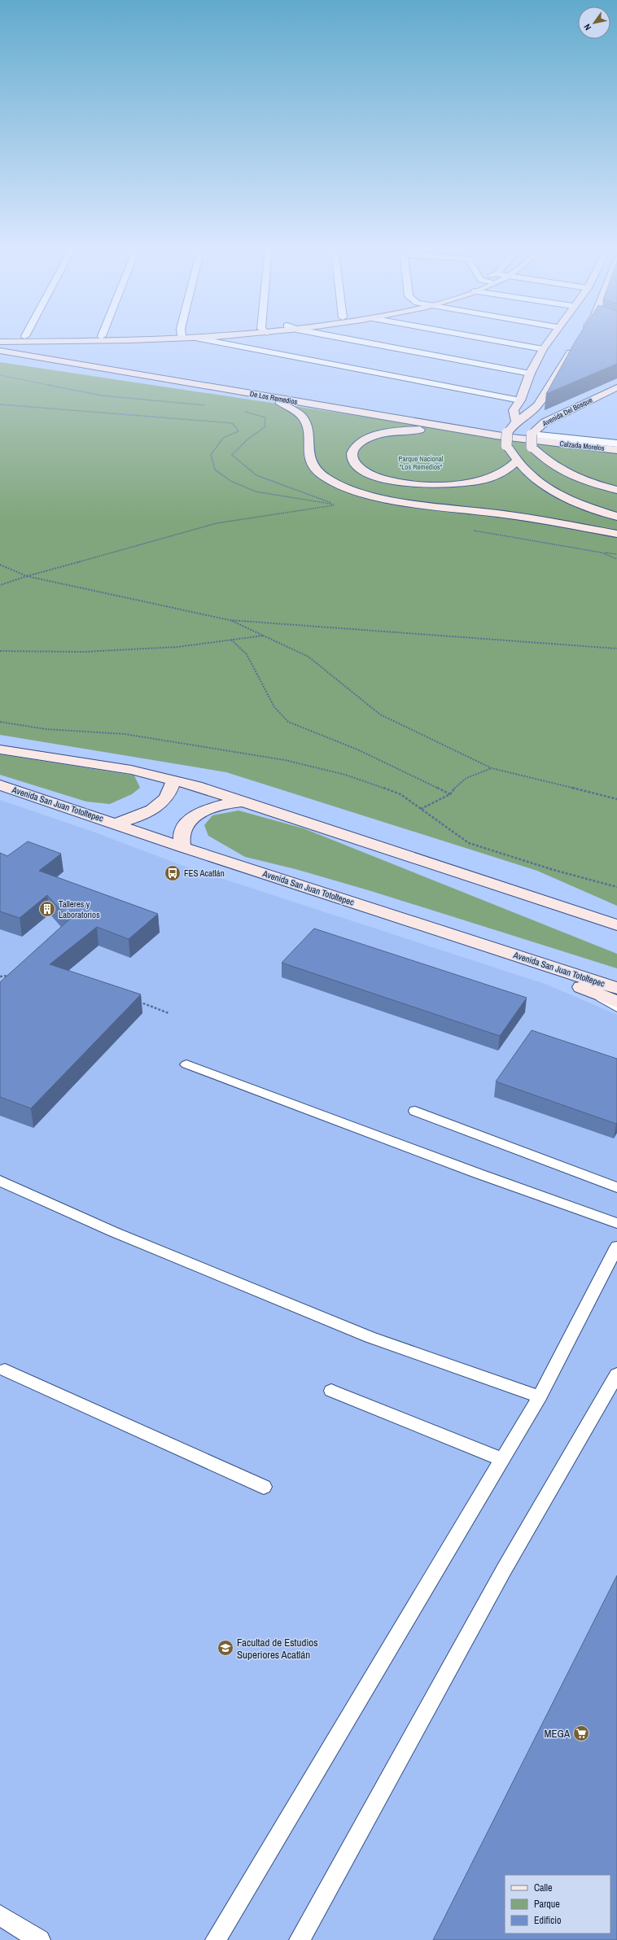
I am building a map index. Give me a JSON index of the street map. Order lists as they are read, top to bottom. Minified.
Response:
{"streets":{"main road":["De Los Remedios","Avenida Del Bosque","Calzada Morelos","Avenida San Juan Totoltepec"]},"crossings":[["De Los Remedios","Calzada Morelos"]],"parks":["Parque Nacional \"Los Remedios\""],"places":{"bus stop":["FES Acatlán"],"building":["Talleres y Laboratorios"],"school or university":["Facultad de Estudios Superiores Acatlán"],"supermarket":["MEGA"]},"legend":["Calle","Parque","Edificio"],"north":"bottom left"}
